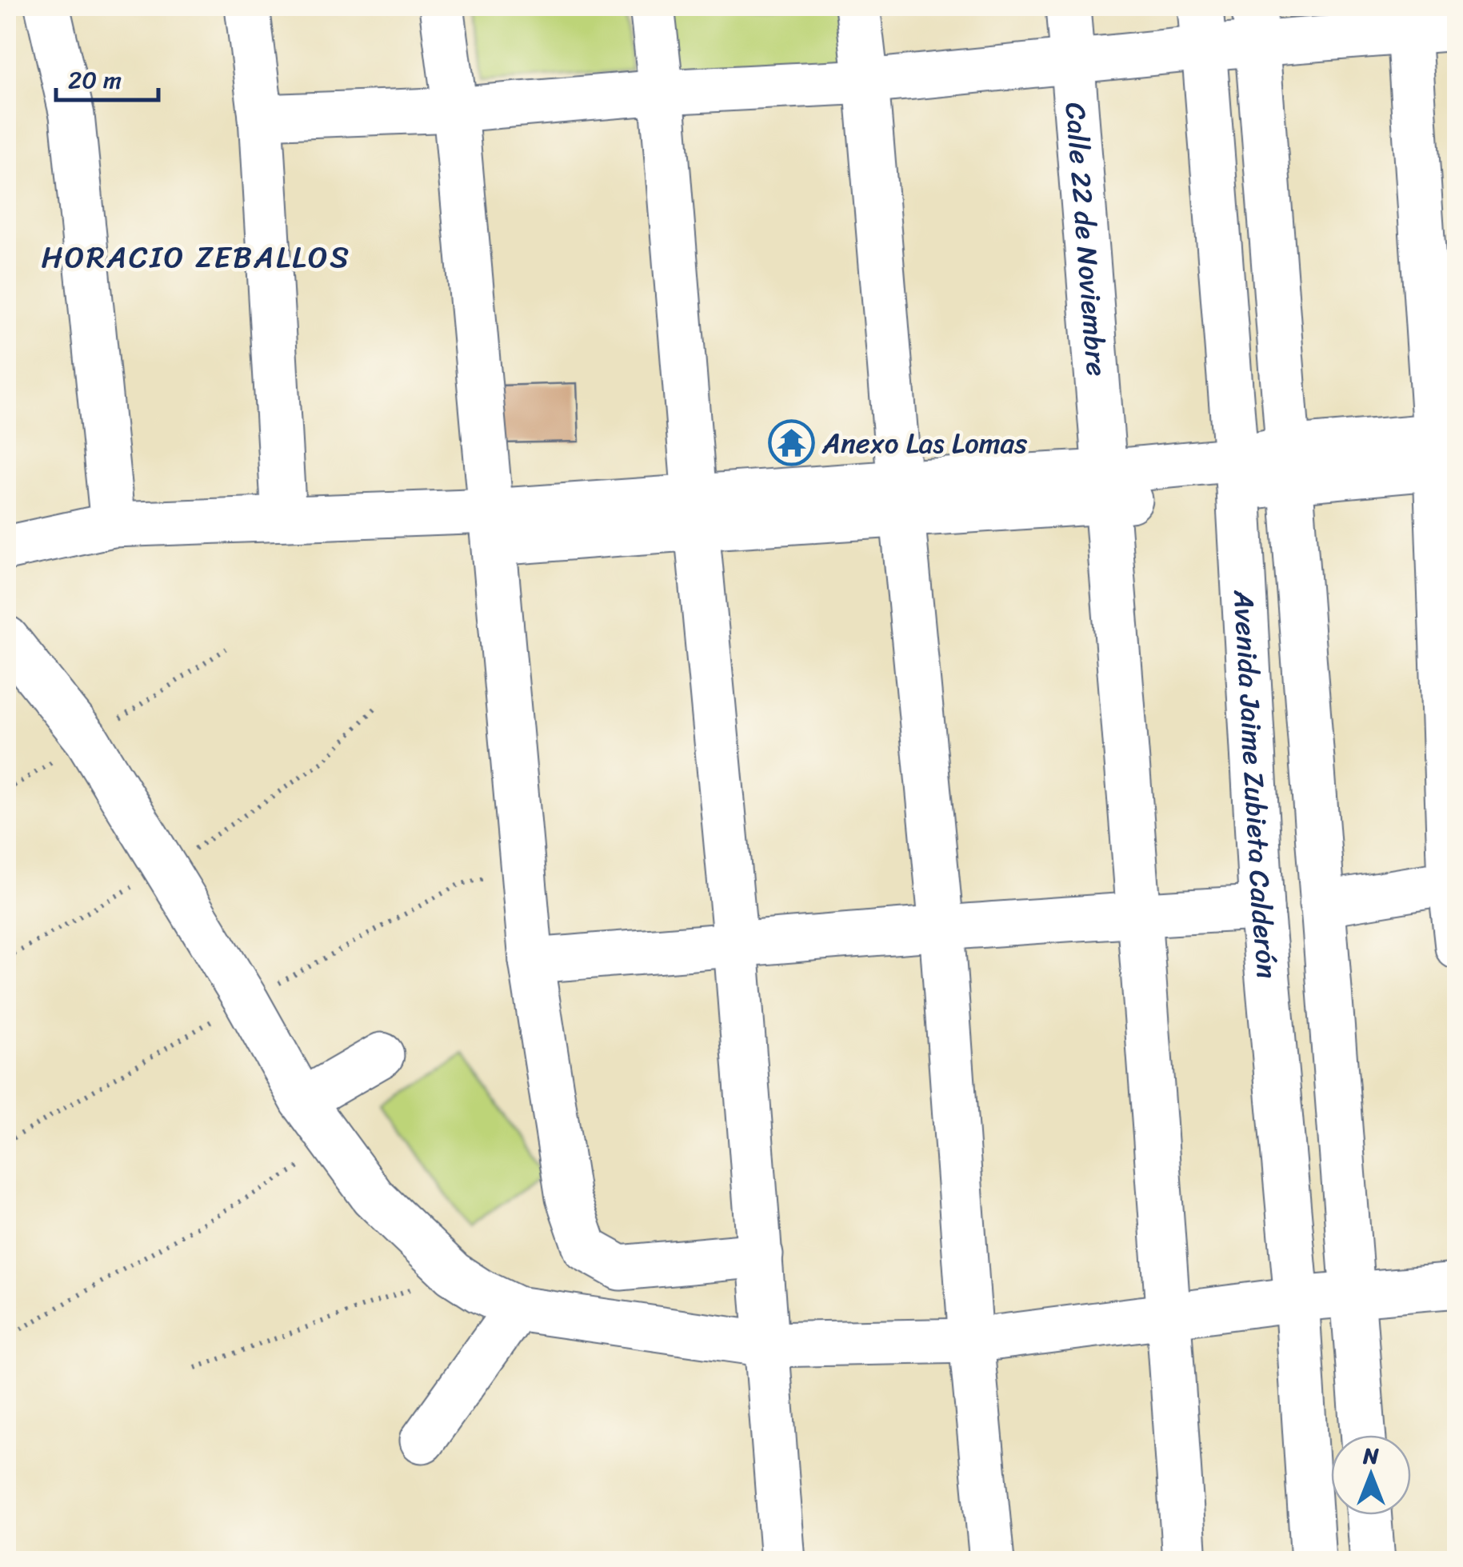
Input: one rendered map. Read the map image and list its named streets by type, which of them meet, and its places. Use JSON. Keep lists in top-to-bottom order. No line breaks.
{"streets":{"street":["Calle 22 de Noviembre","Avenida Jaime Zubieta Calderón"]},"districts":["HORACIO ZEBALLOS"],"places":{"temple":["Anexo Las Lomas"]},"scale_bar":"20 m","north":"top"}
